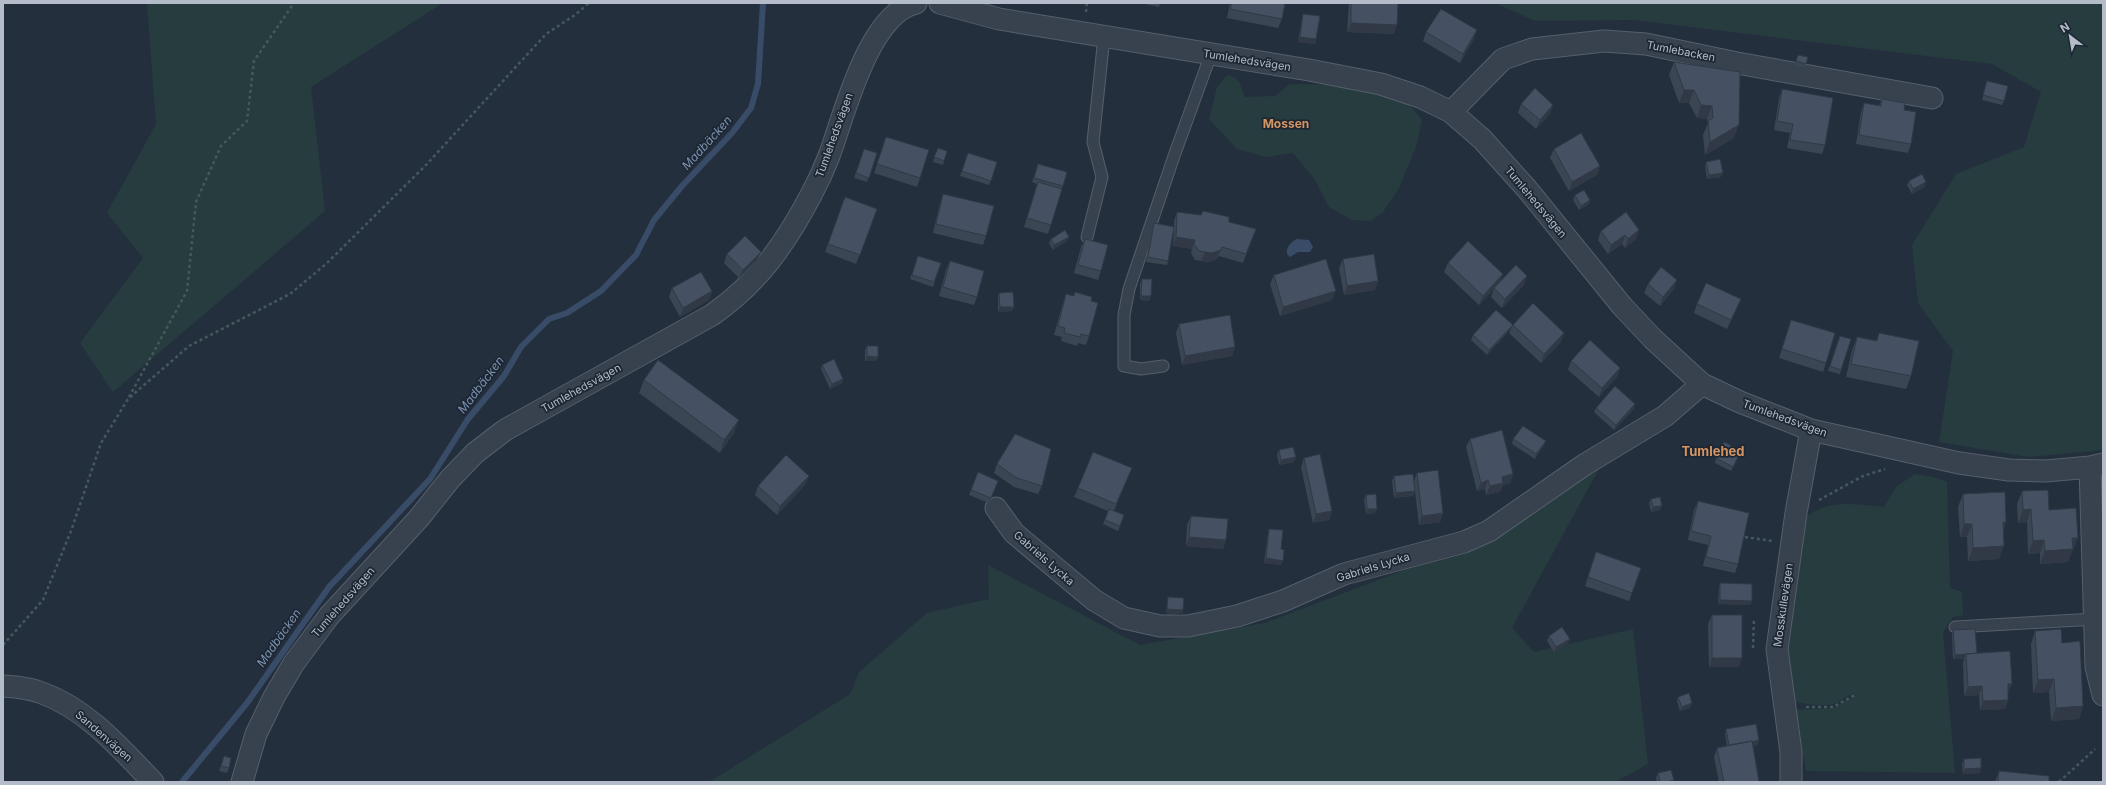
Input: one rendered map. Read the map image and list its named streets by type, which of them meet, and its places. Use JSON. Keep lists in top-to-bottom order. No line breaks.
{"streets":{"street":["Tumlebacken","Tumlehedsvägen","Gabriels Lycka","Mosskullevägen","Sandenvägen"]},"crossings":[["Tumlebacken","Tumlehedsvägen"],["Tumlehedsvägen","Gabriels Lycka"],["Tumlehedsvägen","Mosskullevägen"]],"districts":["Mossen","Tumlehed"],"water":["Madbäcken"],"north":"top left"}
